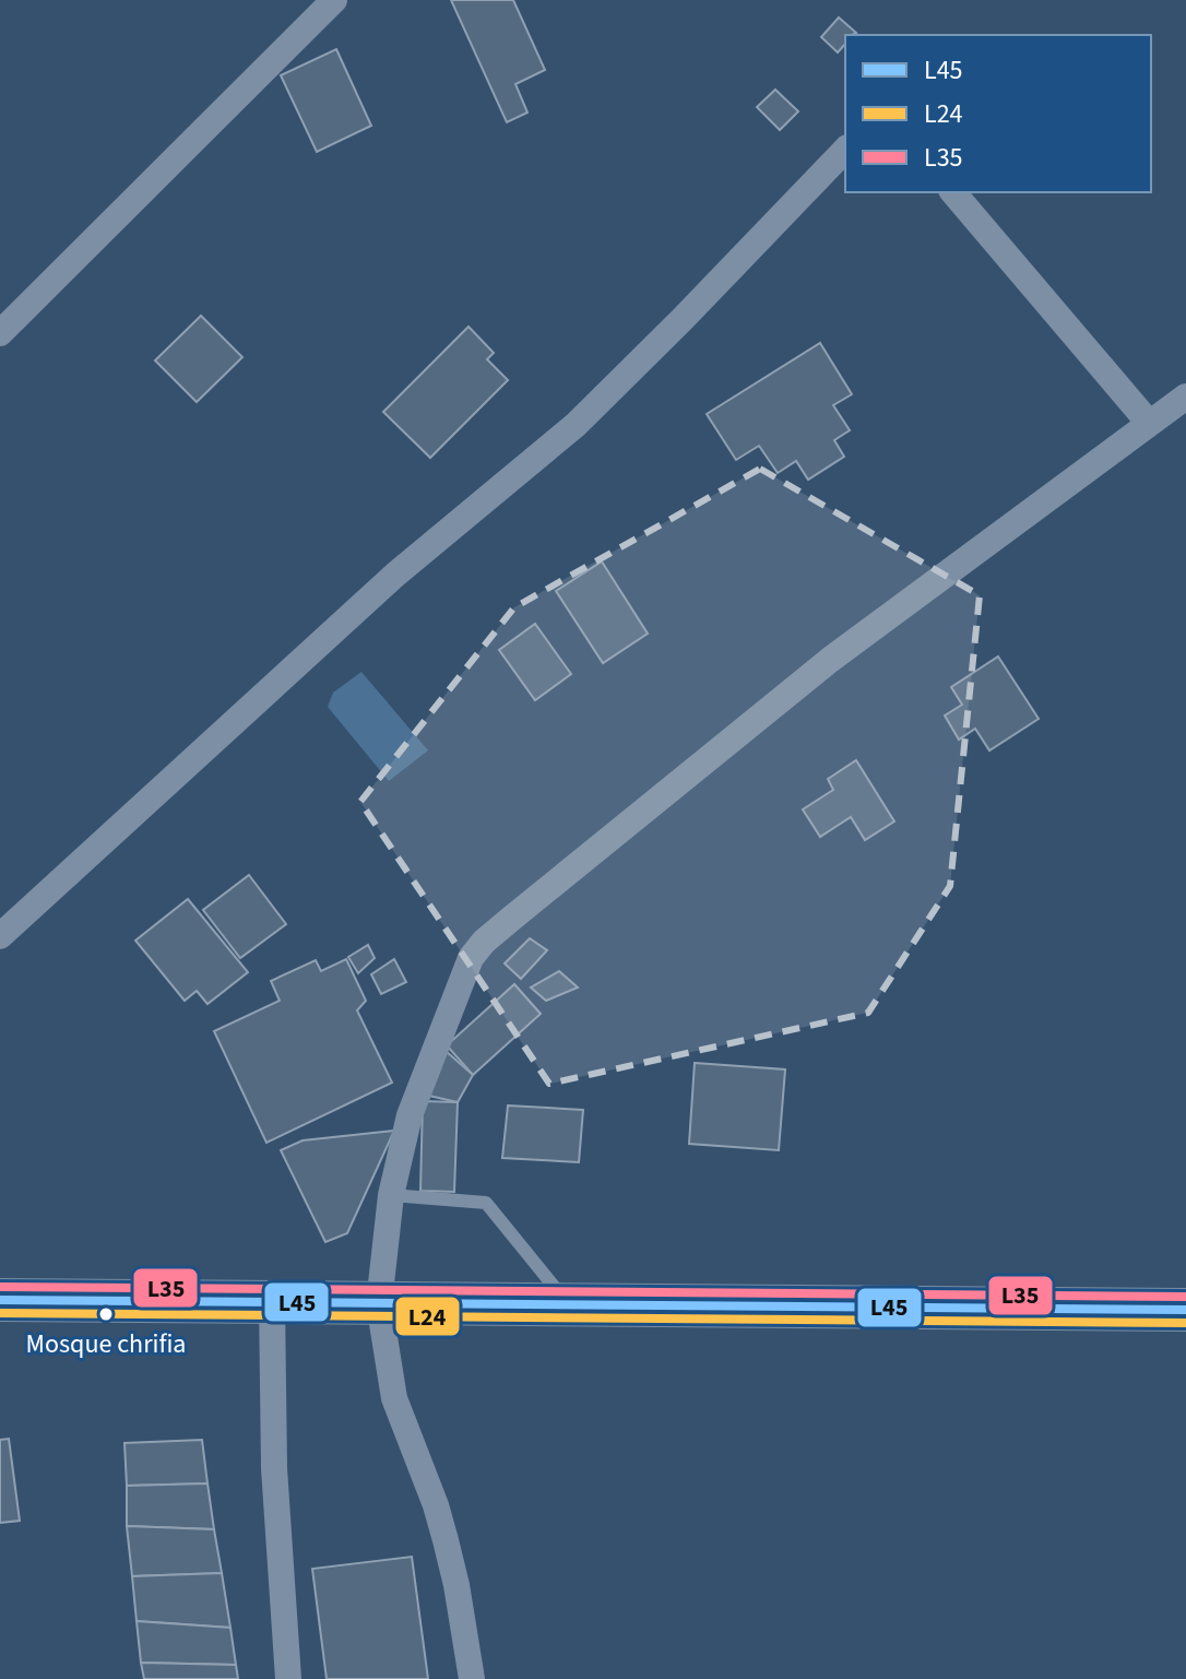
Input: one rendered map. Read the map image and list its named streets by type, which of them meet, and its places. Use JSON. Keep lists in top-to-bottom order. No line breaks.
{"places":["Mosque chrifia"],"lines":["transit line L35","transit line L45","transit line L24"],"legend":["L45","L24","L35"]}
